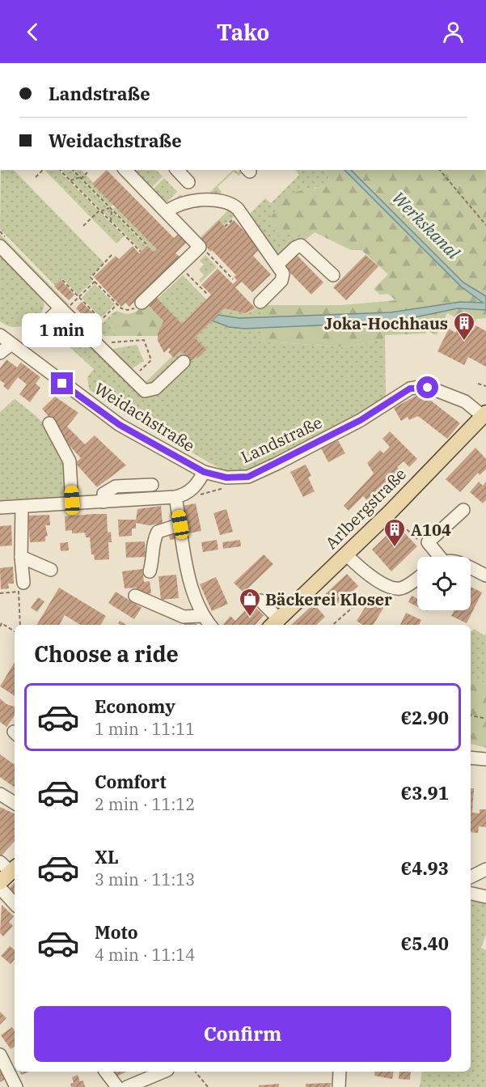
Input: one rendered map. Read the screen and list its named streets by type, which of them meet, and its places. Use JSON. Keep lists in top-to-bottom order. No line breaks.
{"streets":{"main road":["Arlbergstraße"],"street":["Weidachstraße","Landstraße"]},"crossings":[["Weidachstraße","Landstraße"],["Landstraße","Arlbergstraße"]],"water":["Werkskanal"],"places":{"building":["Joka-Hochhaus","A104"],"shop":["Bäckerei Kloser"]},"page":{"header":"Tako","banner":["Landstraße","Weidachstraße"],"bubble":"1 min","heading":"Choose a ride","list":[{"name":"Economy","note":"1 min · 11:11","value":"€2.90"},{"name":"Comfort","note":"2 min · 11:12","value":"€3.91"},{"name":"XL","note":"3 min · 11:13","value":"€4.93"},{"name":"Moto","note":"4 min · 11:14","value":"€5.40"}],"buttons":"Confirm"}}
